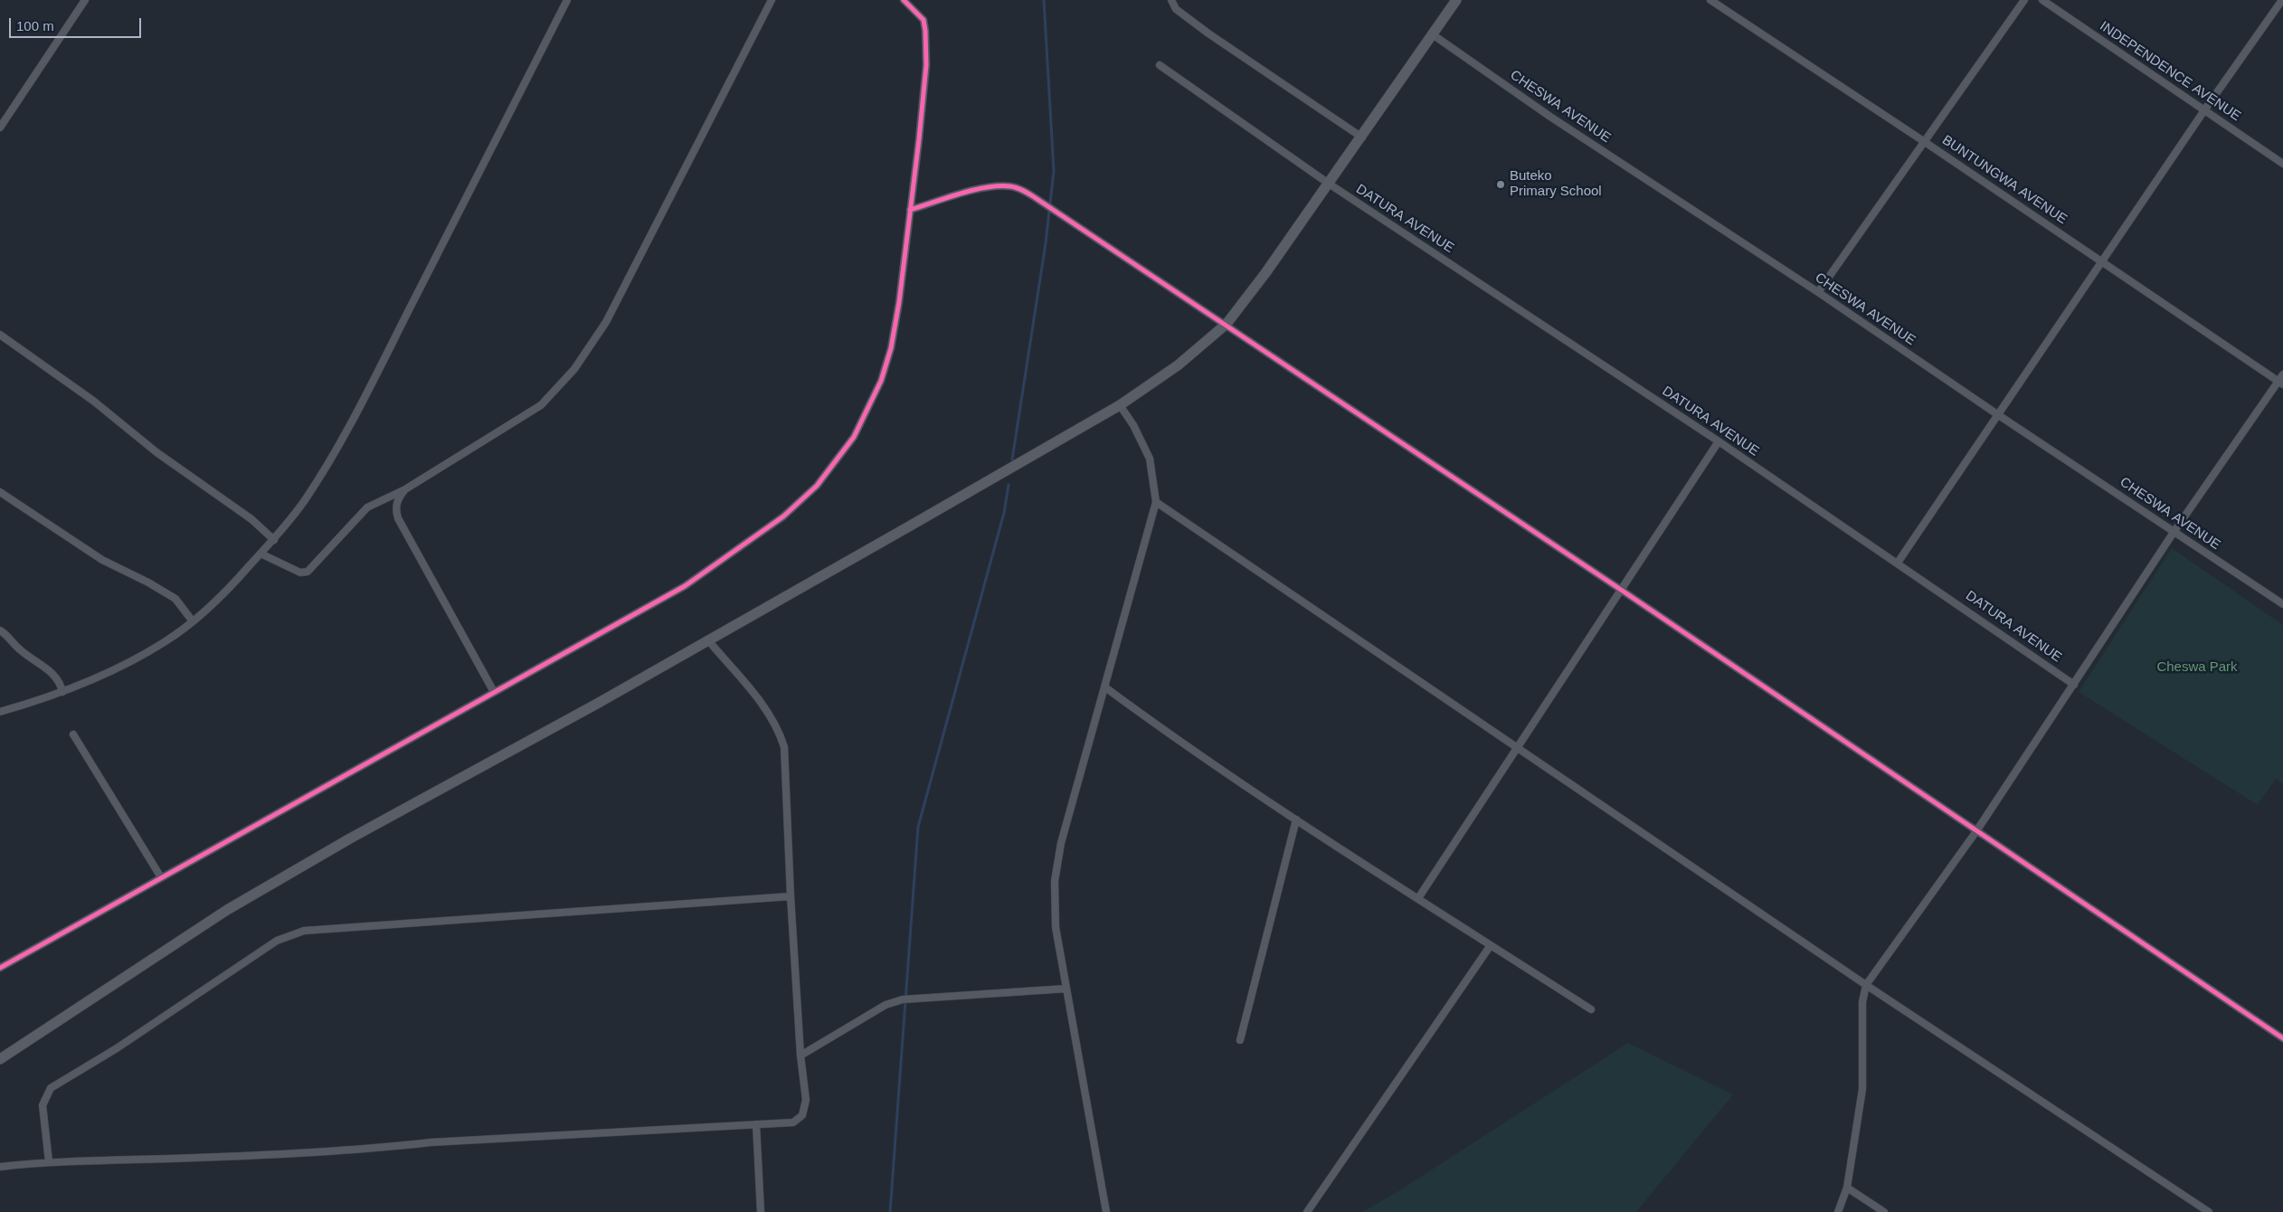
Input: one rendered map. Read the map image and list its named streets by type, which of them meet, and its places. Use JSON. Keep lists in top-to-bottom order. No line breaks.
{"streets":{"street":["INDEPENDENCE AVENUE","CHESWA AVENUE","BUNTUNGWA AVENUE","DATURA AVENUE"]},"parks":["Cheswa Park"],"places":["Buteko Primary School"],"scale_bar":"100 m"}
